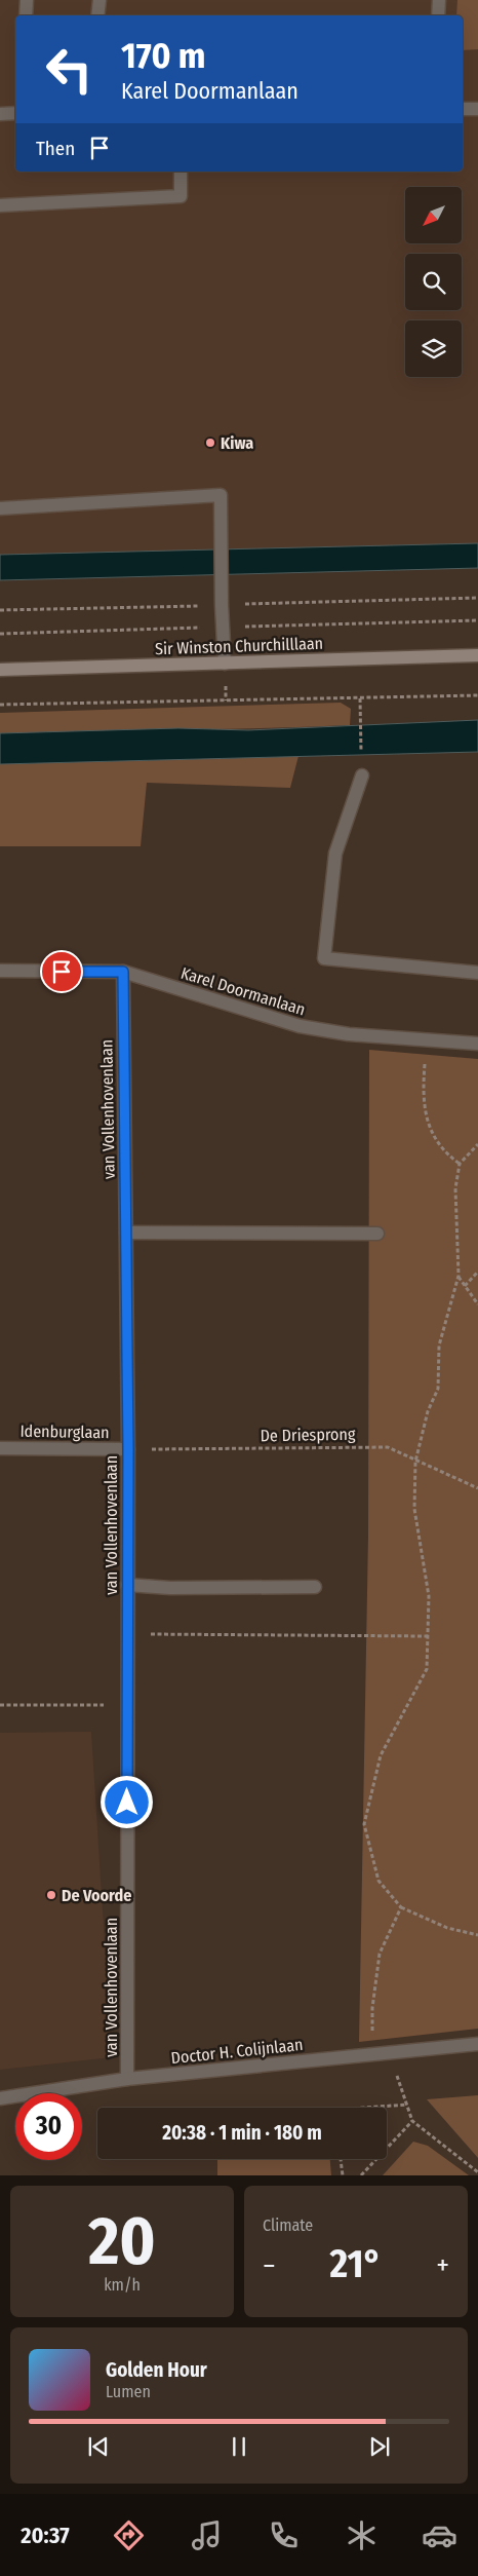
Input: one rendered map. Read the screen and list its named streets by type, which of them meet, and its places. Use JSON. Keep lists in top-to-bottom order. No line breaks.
{"streets":{"street":["Sir Winston Churchilllaan","Karel Doormanlaan","van Vollenhovenlaan","Idenburglaan","Doctor H. Colijnlaan"],"path":["De Driesprong"]},"crossings":[["Karel Doormanlaan","van Vollenhovenlaan"],["van Vollenhovenlaan","Idenburglaan"],["van Vollenhovenlaan","De Driesprong"],["van Vollenhovenlaan","Doctor H. Colijnlaan"],["Idenburglaan","De Driesprong"]],"places":["Kiwa","De Voorde"],"north":"bottom left","page":{"turn":["170 m","Karel Doormanlaan"],"then":"Then","limit":"30","trip":"20:38 · 1 min · 180 m","tile":[["20","km/h"],"Climate"],"heat":["−","21°","+"],"song":["Golden Hour","Lumen"],"tabs":"20:37"}}
